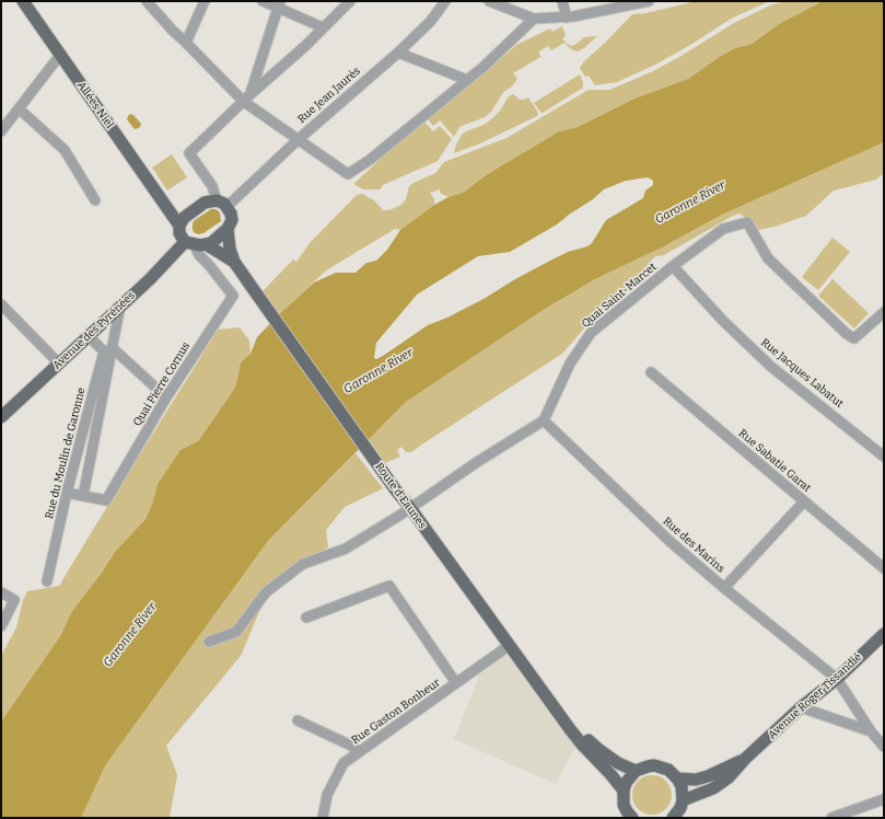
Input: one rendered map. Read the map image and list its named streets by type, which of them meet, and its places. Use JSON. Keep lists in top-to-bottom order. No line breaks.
{"streets":{"main road":["Allées Niel","Avenue des Pyrénées","Route d'Eaunes","Avenue Roger Tissandié"],"street":["Rue Jean Jaurès","Quai Saint-Marcet","Rue Jacques Labatut","Quai Pierre Cornus","Rue du Moulin de Garonne","Rue Sabatie Garat","Rue des Marins","Rue Gaston Bonheur"]},"crossings":[["Rue Jean Jaurès","Allées Niel"],["Rue Jean Jaurès","Avenue des Pyrénées"],["Rue Jean Jaurès","Quai Pierre Cornus"],["Rue Jean Jaurès","Route d'Eaunes"],["Allées Niel","Avenue des Pyrénées"],["Allées Niel","Quai Pierre Cornus"],["Allées Niel","Route d'Eaunes"],["Quai Saint-Marcet","Rue Jacques Labatut"],["Quai Saint-Marcet","Rue des Marins"],["Avenue des Pyrénées","Quai Pierre Cornus"],["Avenue des Pyrénées","Rue du Moulin de Garonne"],["Avenue des Pyrénées","Route d'Eaunes"],["Quai Pierre Cornus","Route d'Eaunes"],["Route d'Eaunes","Rue Gaston Bonheur"],["Rue des Marins","Avenue Roger Tissandié"]],"water":["Garonne River"]}
